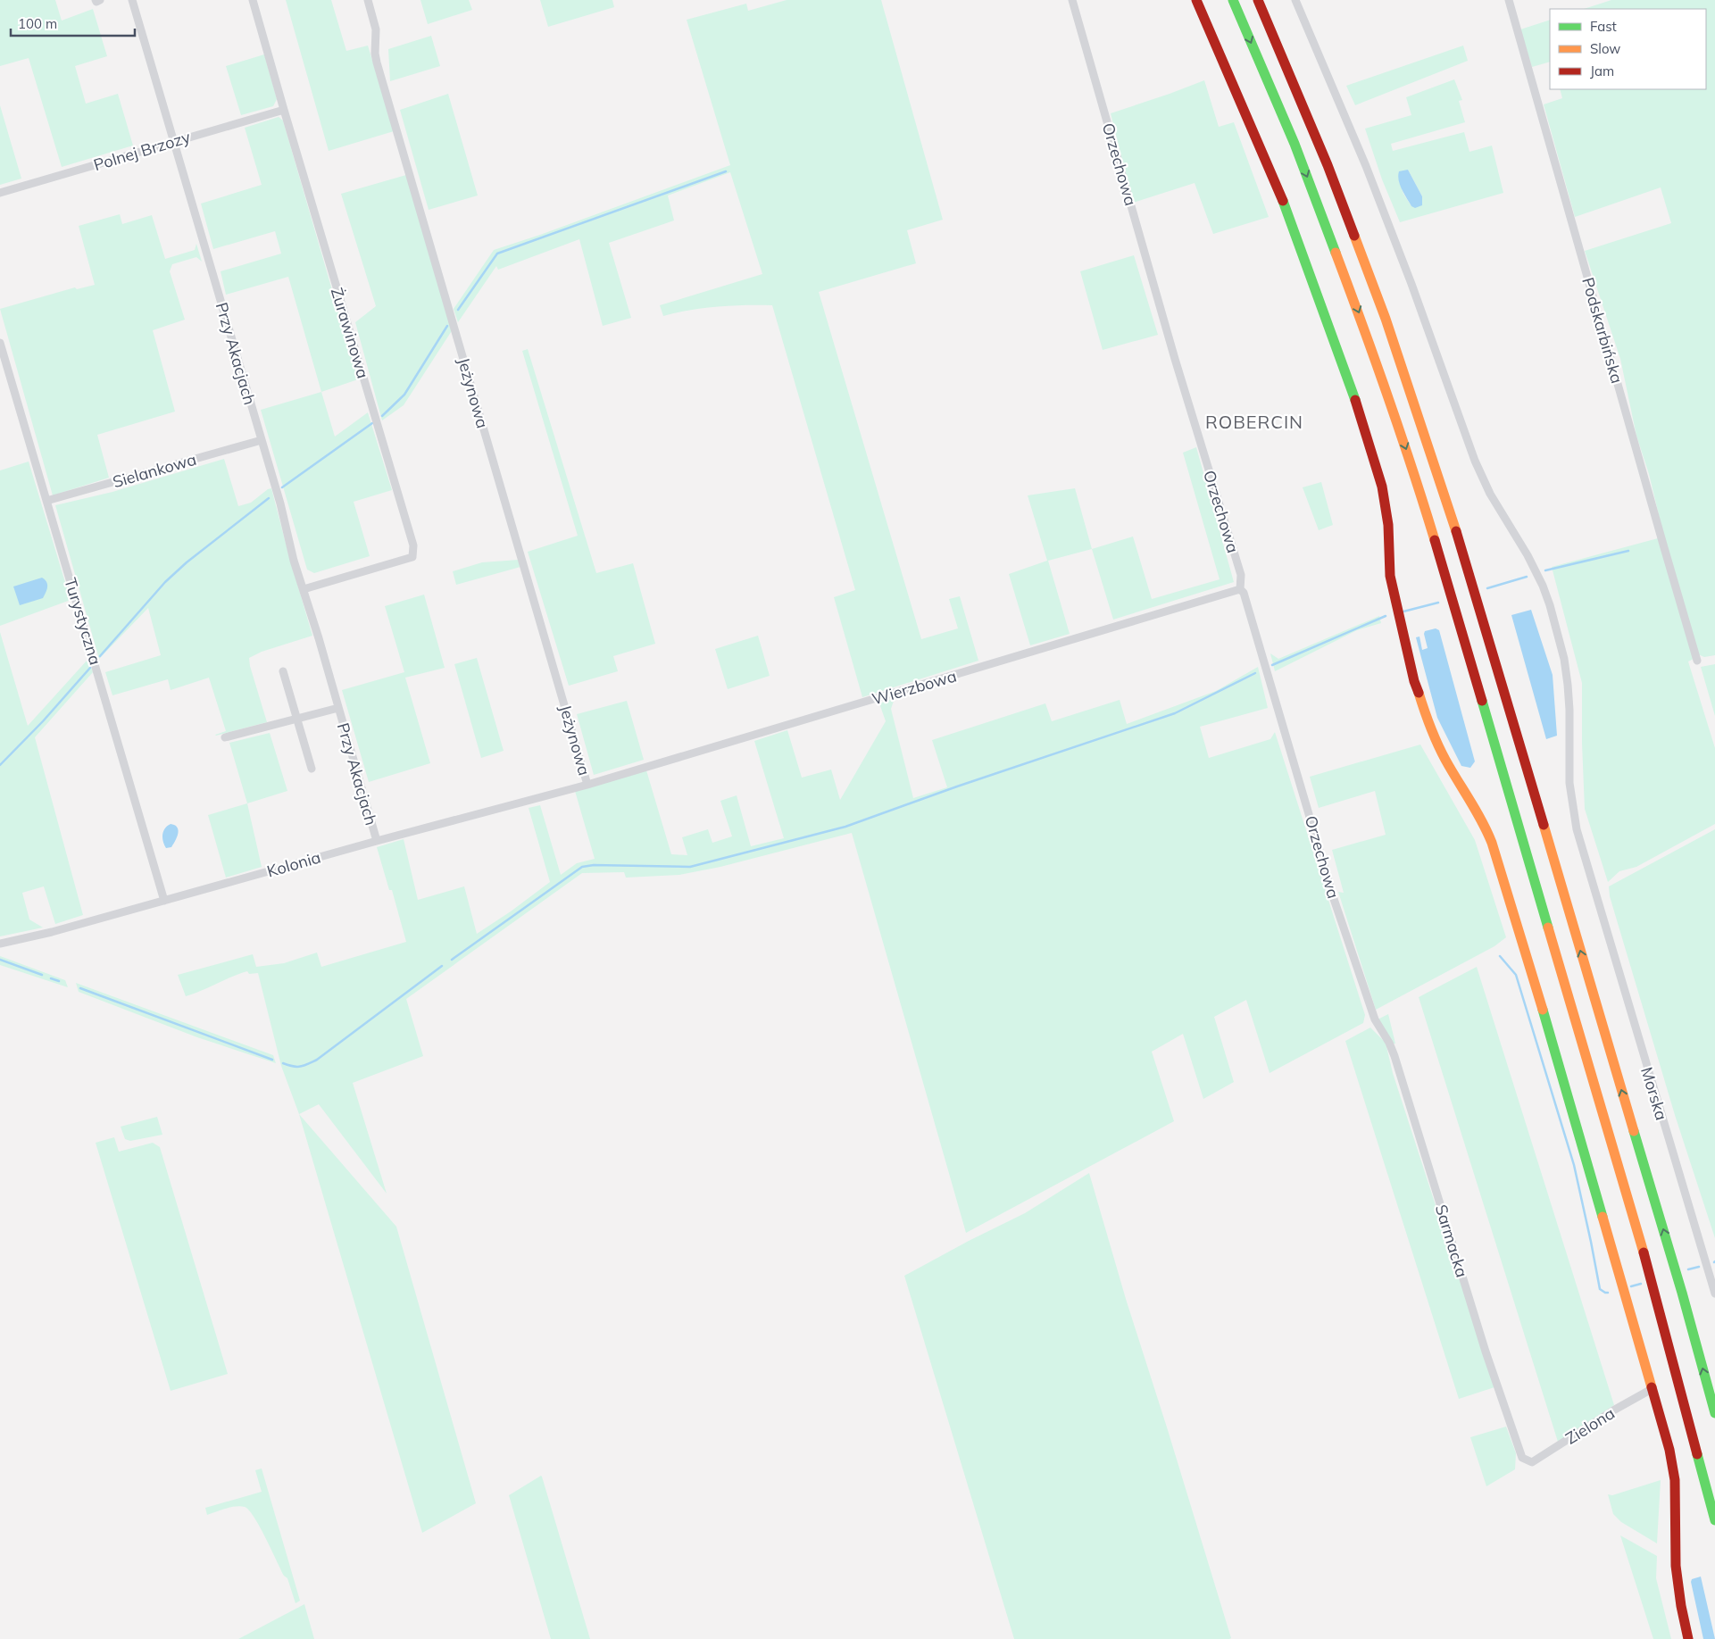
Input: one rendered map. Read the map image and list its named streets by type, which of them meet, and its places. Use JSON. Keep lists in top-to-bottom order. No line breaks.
{"streets":{"street":["Polnej Brzozy","Orzechowa","Podskarbińska","Żurawinowa","Przy Akacjach","Jeżynowa","Sielankowa","Turystyczna","Wierzbowa","Kolonia","Morska","Sarmacka","Zielona"]},"crossings":[["Polnej Brzozy","Żurawinowa"],["Polnej Brzozy","Przy Akacjach"],["Orzechowa","Wierzbowa"],["Orzechowa","Sarmacka"],["Żurawinowa","Przy Akacjach"],["Przy Akacjach","Sielankowa"],["Przy Akacjach","Kolonia"],["Jeżynowa","Wierzbowa"],["Jeżynowa","Kolonia"],["Sielankowa","Turystyczna"],["Turystyczna","Kolonia"],["Wierzbowa","Kolonia"],["Sarmacka","Zielona"]],"districts":["ROBERCIN"],"legend":["Fast","Slow","Jam"],"scale_bar":"100 m"}
